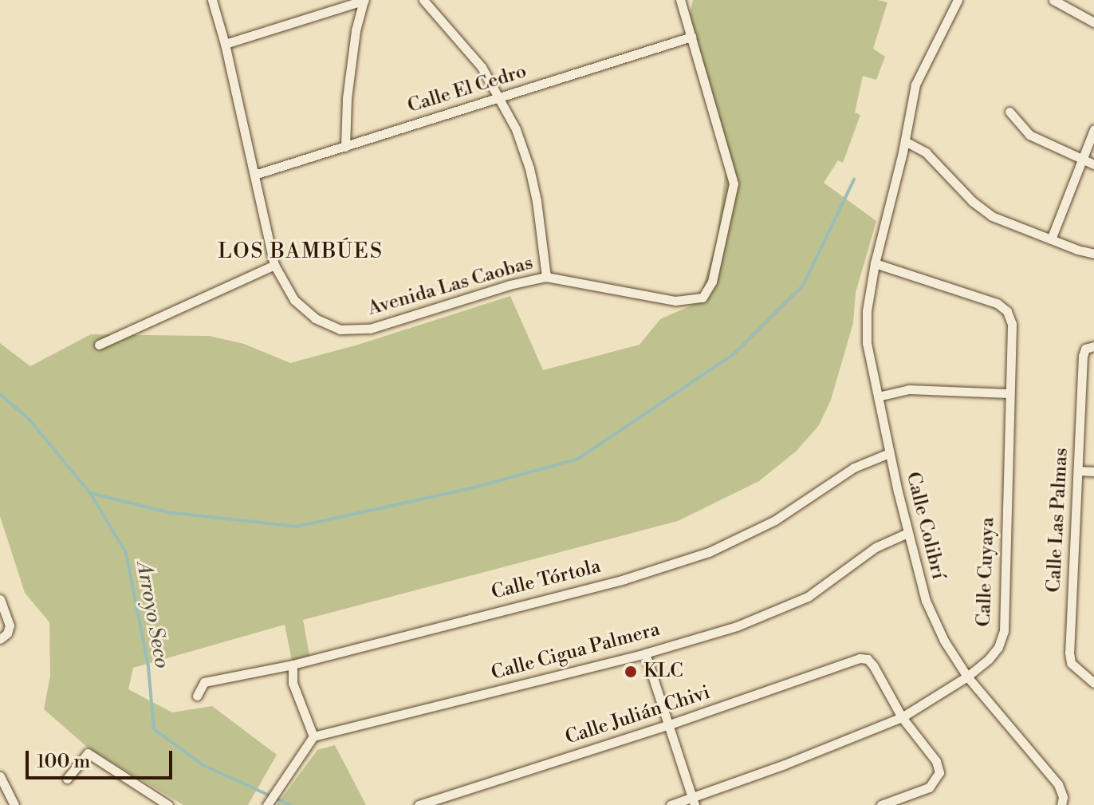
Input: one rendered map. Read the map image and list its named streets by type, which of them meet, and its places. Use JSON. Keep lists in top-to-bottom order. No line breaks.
{"streets":{"street":["Calle El Cedro","Avenida Las Caobas","Calle Las Palmas","Calle Colibrí","Calle Cuyaya","Calle Tórtola","Calle Cigua Palmera","Calle Julián Chivi"]},"crossings":[["Calle El Cedro","Avenida Las Caobas"],["Calle Colibrí","Calle Cuyaya"],["Calle Colibrí","Calle Tórtola"],["Calle Colibrí","Calle Cigua Palmera"],["Calle Cuyaya","Calle Julián Chivi"]],"districts":["LOS BAMBÚES"],"water":["Arroyo Seco"],"places":["KLC"],"scale_bar":"100 m"}
